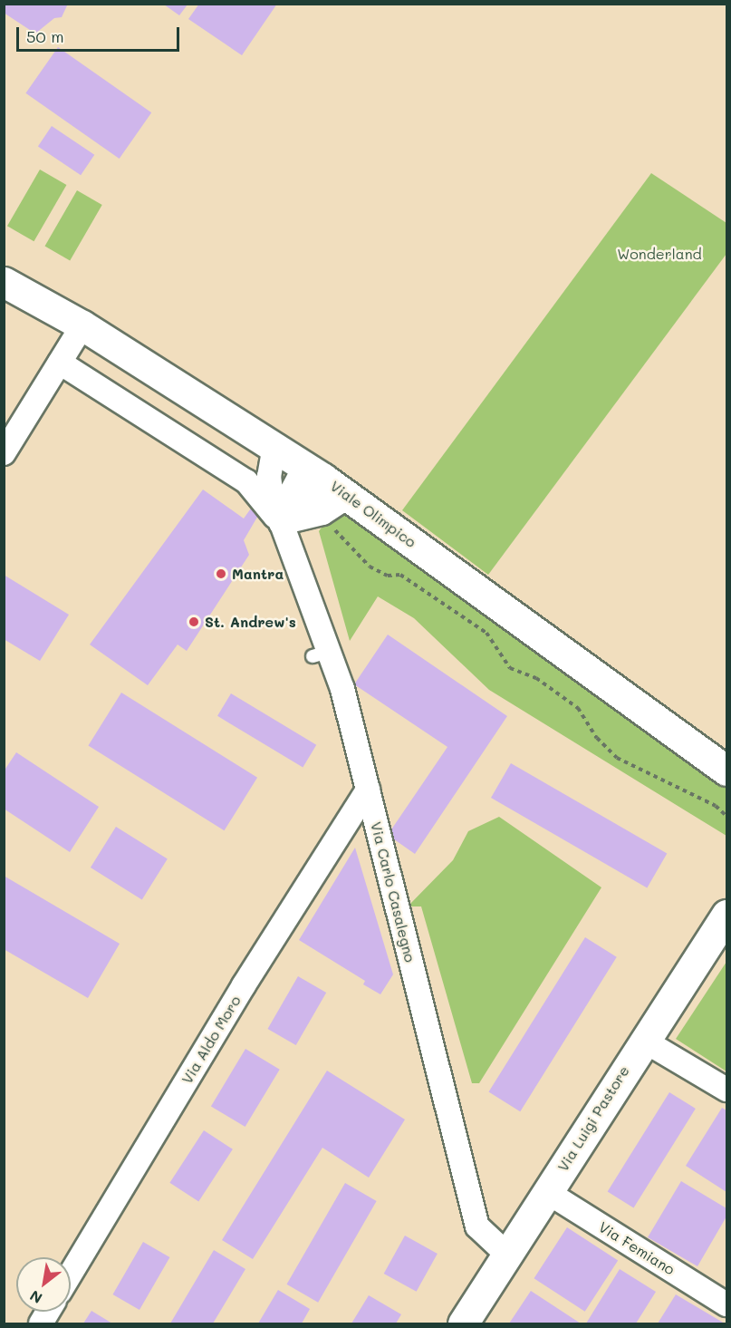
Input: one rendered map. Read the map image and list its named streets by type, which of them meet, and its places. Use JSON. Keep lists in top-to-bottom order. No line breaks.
{"streets":{"main road":["Viale Olimpico","Via Luigi Pastore"],"street":["Via Carlo Casalegno","Via Aldo Moro","Via Femiano"]},"crossings":[["Via Carlo Casalegno","Via Aldo Moro"],["Via Carlo Casalegno","Via Luigi Pastore"],["Via Luigi Pastore","Via Femiano"]],"parks":["Wonderland"],"places":["Mantra","St. Andrew's"],"scale_bar":"50 m","north":"bottom left"}
